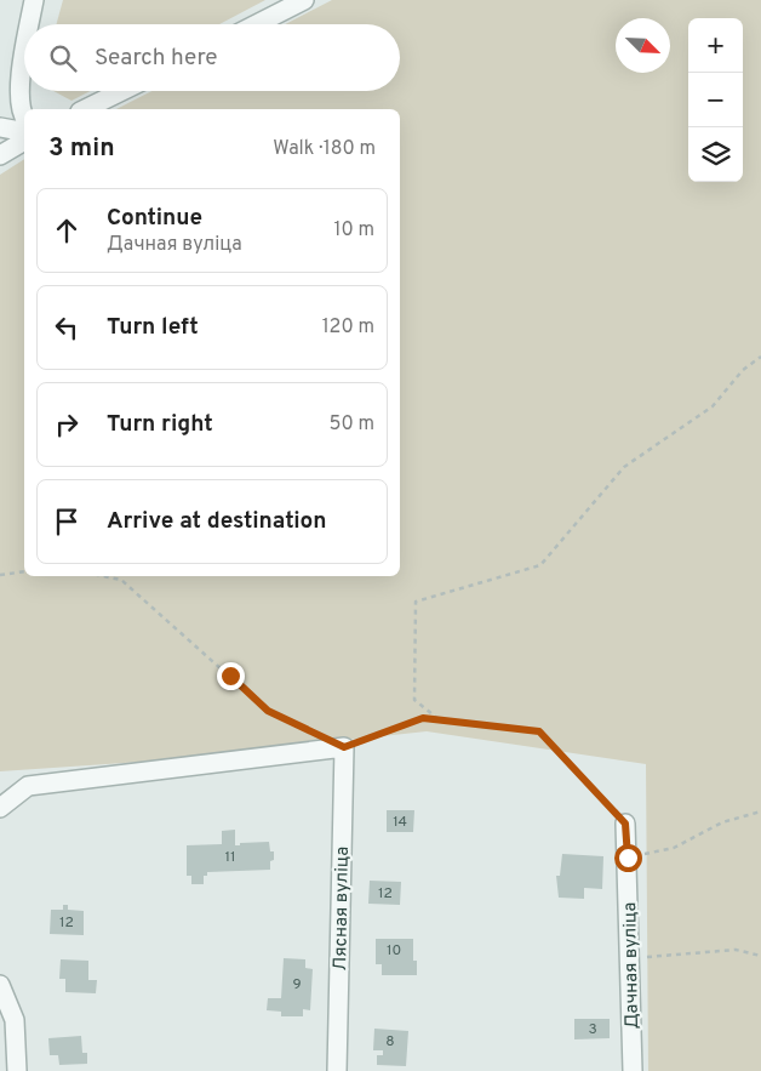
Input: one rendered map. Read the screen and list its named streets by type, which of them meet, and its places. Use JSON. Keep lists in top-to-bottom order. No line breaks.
{"streets":{"street":["Лясная вуліца","Дачная вуліца"]},"house_numbers":["14","11","12","12","10","9","3","8"],"north":"bottom right","page":{"map_buttons":["+","−"],"search":"Search here","heading":["3 min","Walk · 180 m"],"list":[["Continue","Дачная вуліца","10 m"],["Turn left","120 m"],["Turn right","50 m"],"Arrive at destination"]}}
